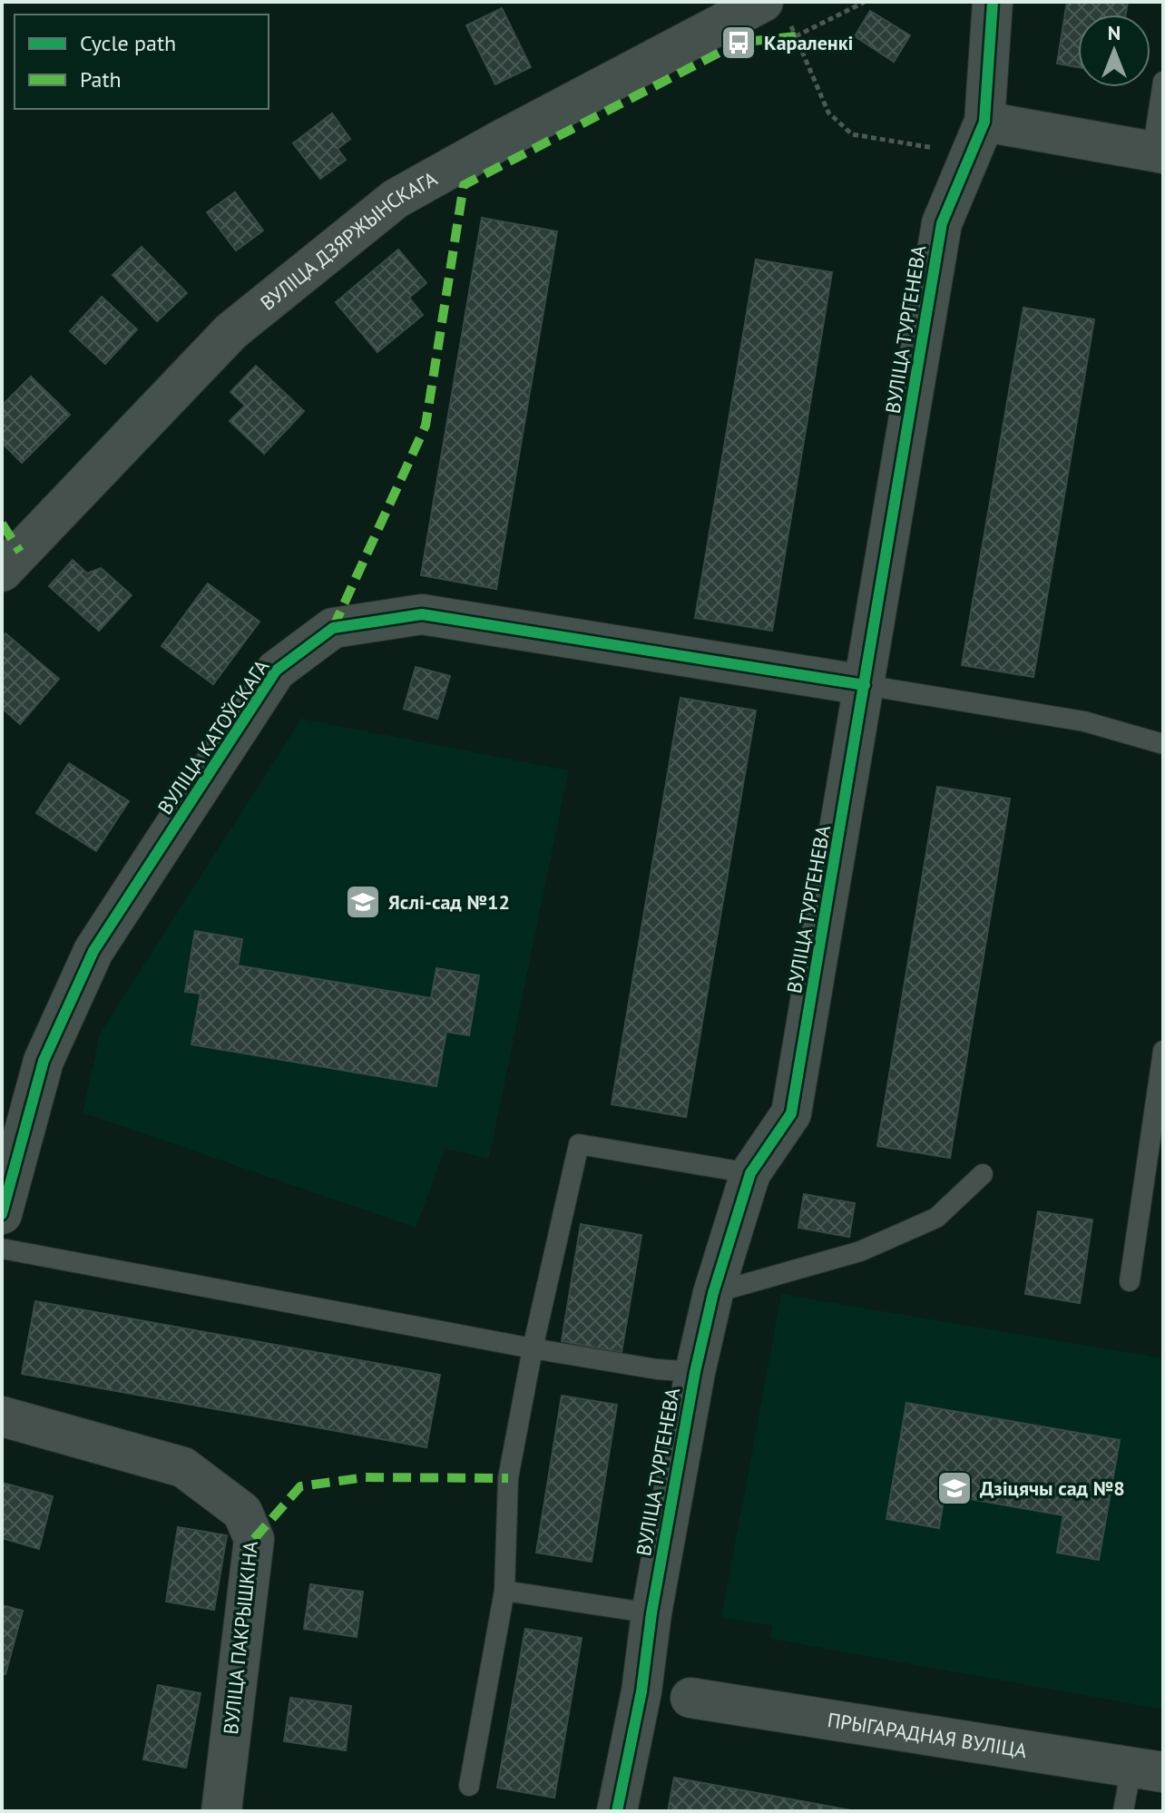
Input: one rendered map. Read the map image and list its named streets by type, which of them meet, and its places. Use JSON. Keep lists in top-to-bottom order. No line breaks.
{"streets":{"street":["ВУЛІЦА ДЗЯРЖЫНСКАГА","ВУЛІЦА ТУРГЕНЕВА","ВУЛІЦА КАТОЎСКАГА","ВУЛІЦА ПАКРЫШКІНА","ПРЫГАРАДНАЯ ВУЛІЦА"]},"crossings":[["ВУЛІЦА ТУРГЕНЕВА","ВУЛІЦА КАТОЎСКАГА"]],"places":{"bus stop":["Караленкі"],"school or university":["Яслі-сад №12","Дзіцячы сад №8"]},"legend":["Cycle path","Path"],"north":"top"}
